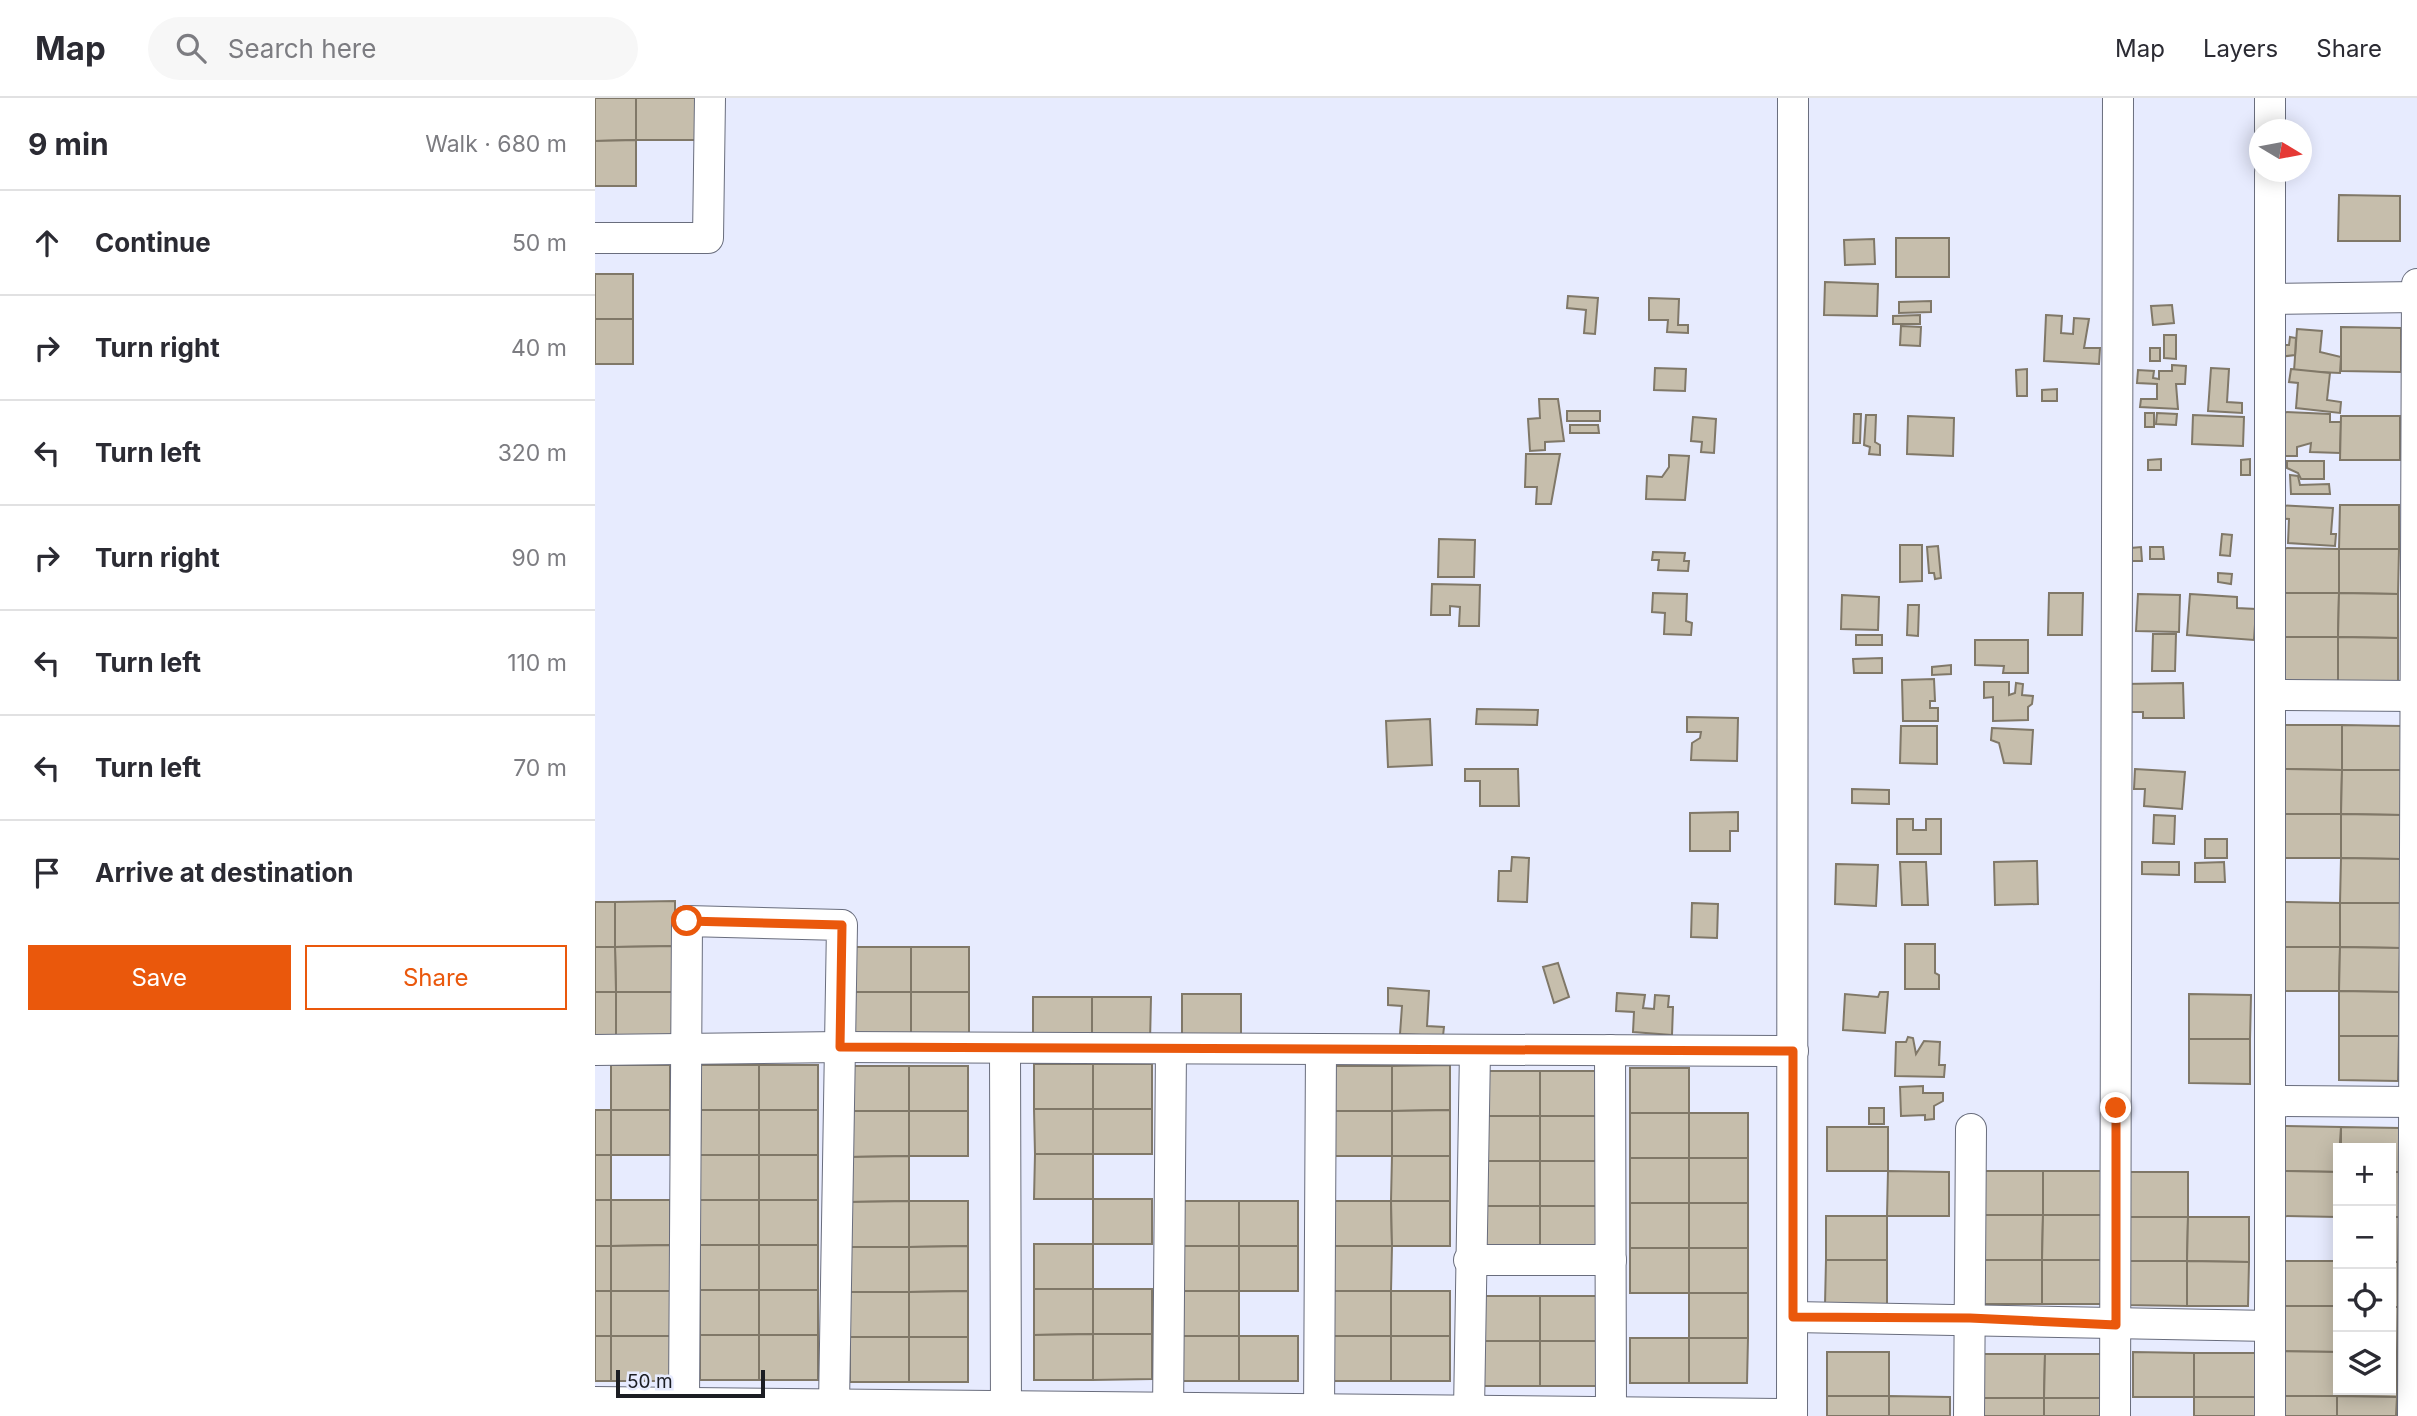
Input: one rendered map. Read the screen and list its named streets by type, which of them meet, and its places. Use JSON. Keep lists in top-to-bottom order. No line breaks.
{"scale_bar":"50 m","north":"right","page":{"header":"Map","search":"Search here","nav":["Map","Layers","Share"],"heading":["9 min","Walk · 680 m"],"list":[["Continue","50 m"],["Turn right","40 m"],["Turn left","320 m"],["Turn right","90 m"],["Turn left","110 m"],["Turn left","70 m"],"Arrive at destination"],"buttons":["Save","Share"],"map_buttons":["+","−"],"scale":"50 m"}}
